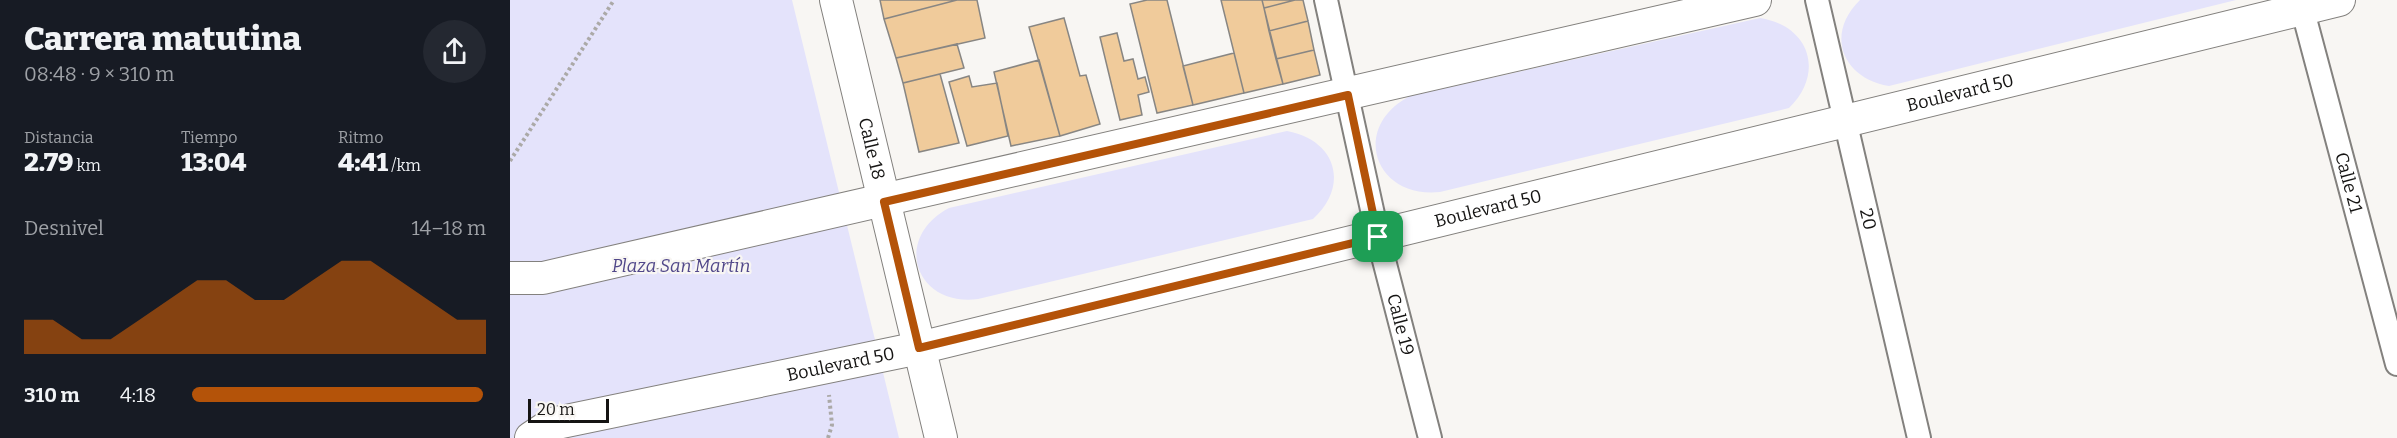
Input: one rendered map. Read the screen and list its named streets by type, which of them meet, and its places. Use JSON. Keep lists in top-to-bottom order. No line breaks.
{"streets":{"main road":["Boulevard 50","Calle 18"],"street":["Calle 21","20","Calle 19"]},"crossings":[["Boulevard 50","Calle 18"],["Boulevard 50","Calle 21"],["Boulevard 50","20"],["Boulevard 50","Calle 19"]],"parks":["Plaza San Martín"],"scale_bar":"20 m","page":{"heading":["Carrera matutina","08:48 · 9 × 310 m"],"stats":[["Distancia","2.79 km"],["Tiempo","13:04"],["Ritmo","4:41 /km"]],"chart":["Desnivel","14–18 m"],"list":[{"name":"310 m","note":"4:18"}],"scale":"20 m"}}
